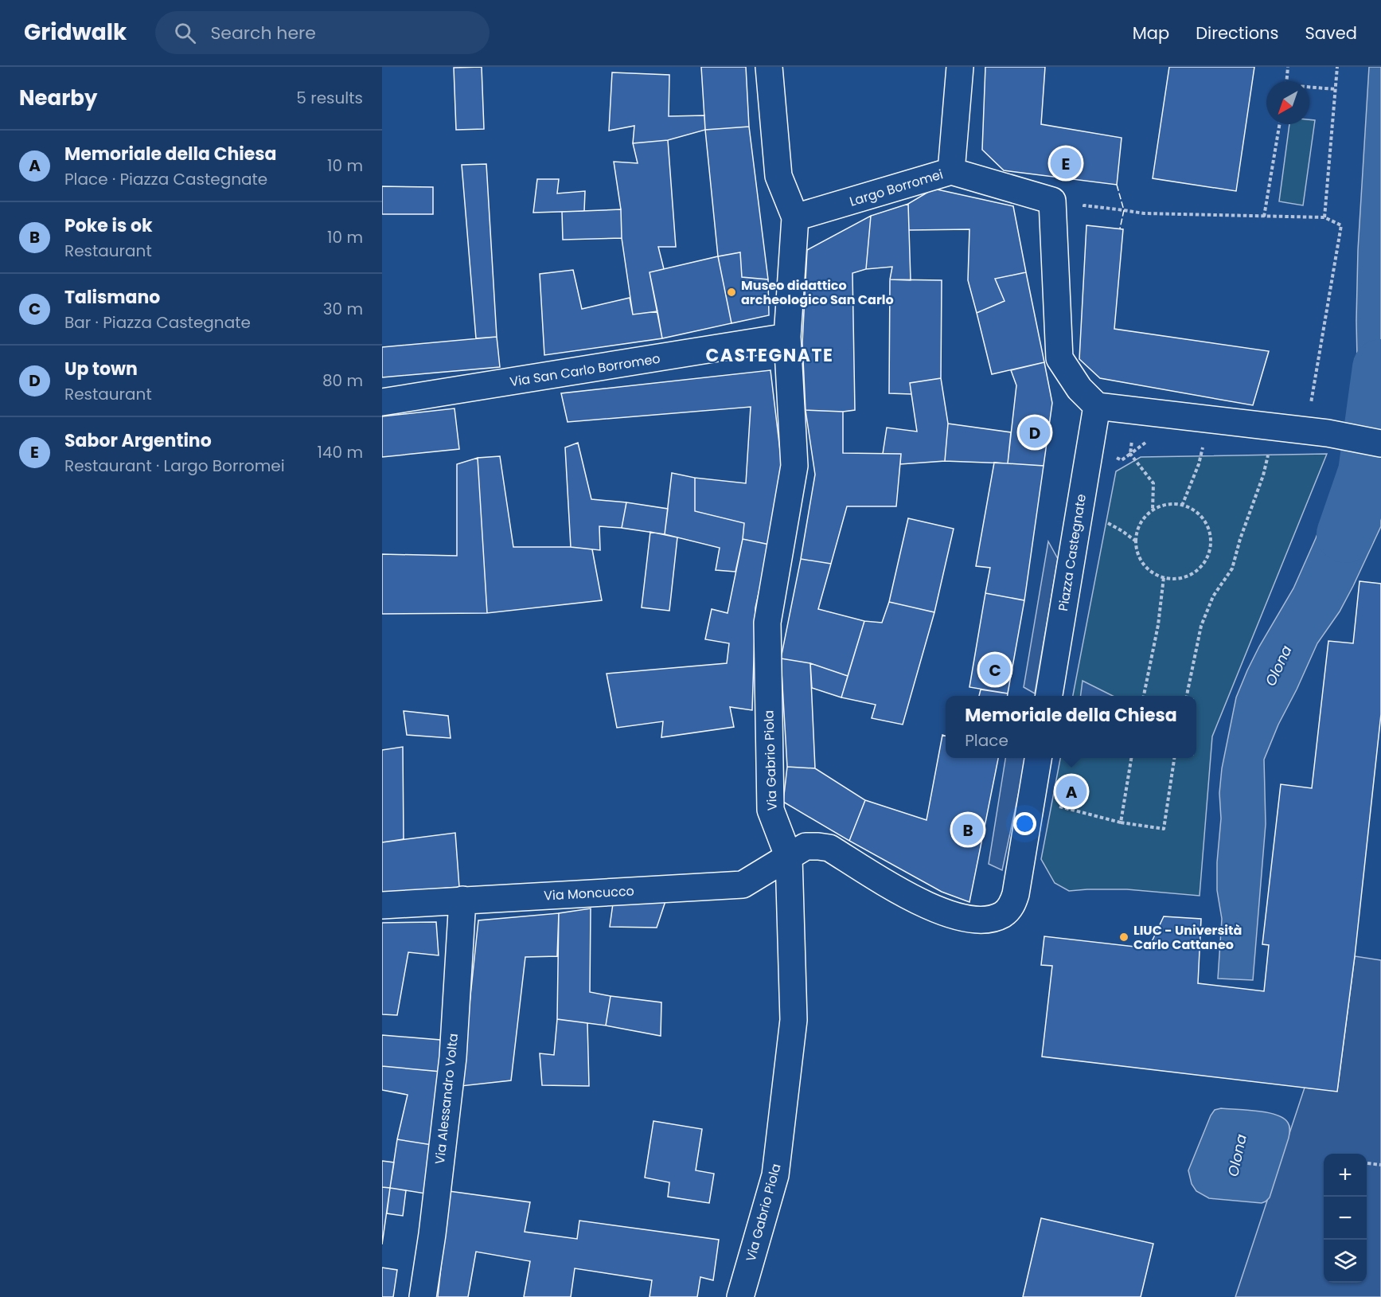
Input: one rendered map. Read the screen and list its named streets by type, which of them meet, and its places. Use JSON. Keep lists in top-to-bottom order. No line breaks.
{"streets":{"street":["Largo Borromei","Via San Carlo Borromeo","Piazza Castegnate","Via Gabrio Piola","Via Moncucco","Via Alessandro Volta"]},"crossings":[["Largo Borromei","Piazza Castegnate"],["Largo Borromei","Via Gabrio Piola"],["Via San Carlo Borromeo","Via Gabrio Piola"],["Via Gabrio Piola","Via Moncucco"],["Via Moncucco","Via Alessandro Volta"]],"districts":["CASTEGNATE"],"water":["Olona"],"places":["Museo didattico archeologico San Carlo","LIUC - Università Carlo Cattaneo"],"north":"bottom left","page":{"header":"Gridwalk","search":"Search here","nav":["Map","Directions","Saved"],"heading":["Nearby","5 results"],"list":[{"mark":"A","name":"Memoriale della Chiesa","note":"Place · Piazza Castegnate","value":"10 m"},{"mark":"B","name":"Poke is ok","note":"Restaurant","value":"10 m"},{"mark":"C","name":"Talismano","note":"Bar · Piazza Castegnate","value":"30 m"},{"mark":"D","name":"Up town","note":"Restaurant","value":"80 m"},{"mark":"E","name":"Sabor Argentino","note":"Restaurant · Largo Borromei","value":"140 m"}],"pins":["E","D","C","A","B"],"popup":["Memoriale della Chiesa","Place"],"map_buttons":["+","−"]}}
